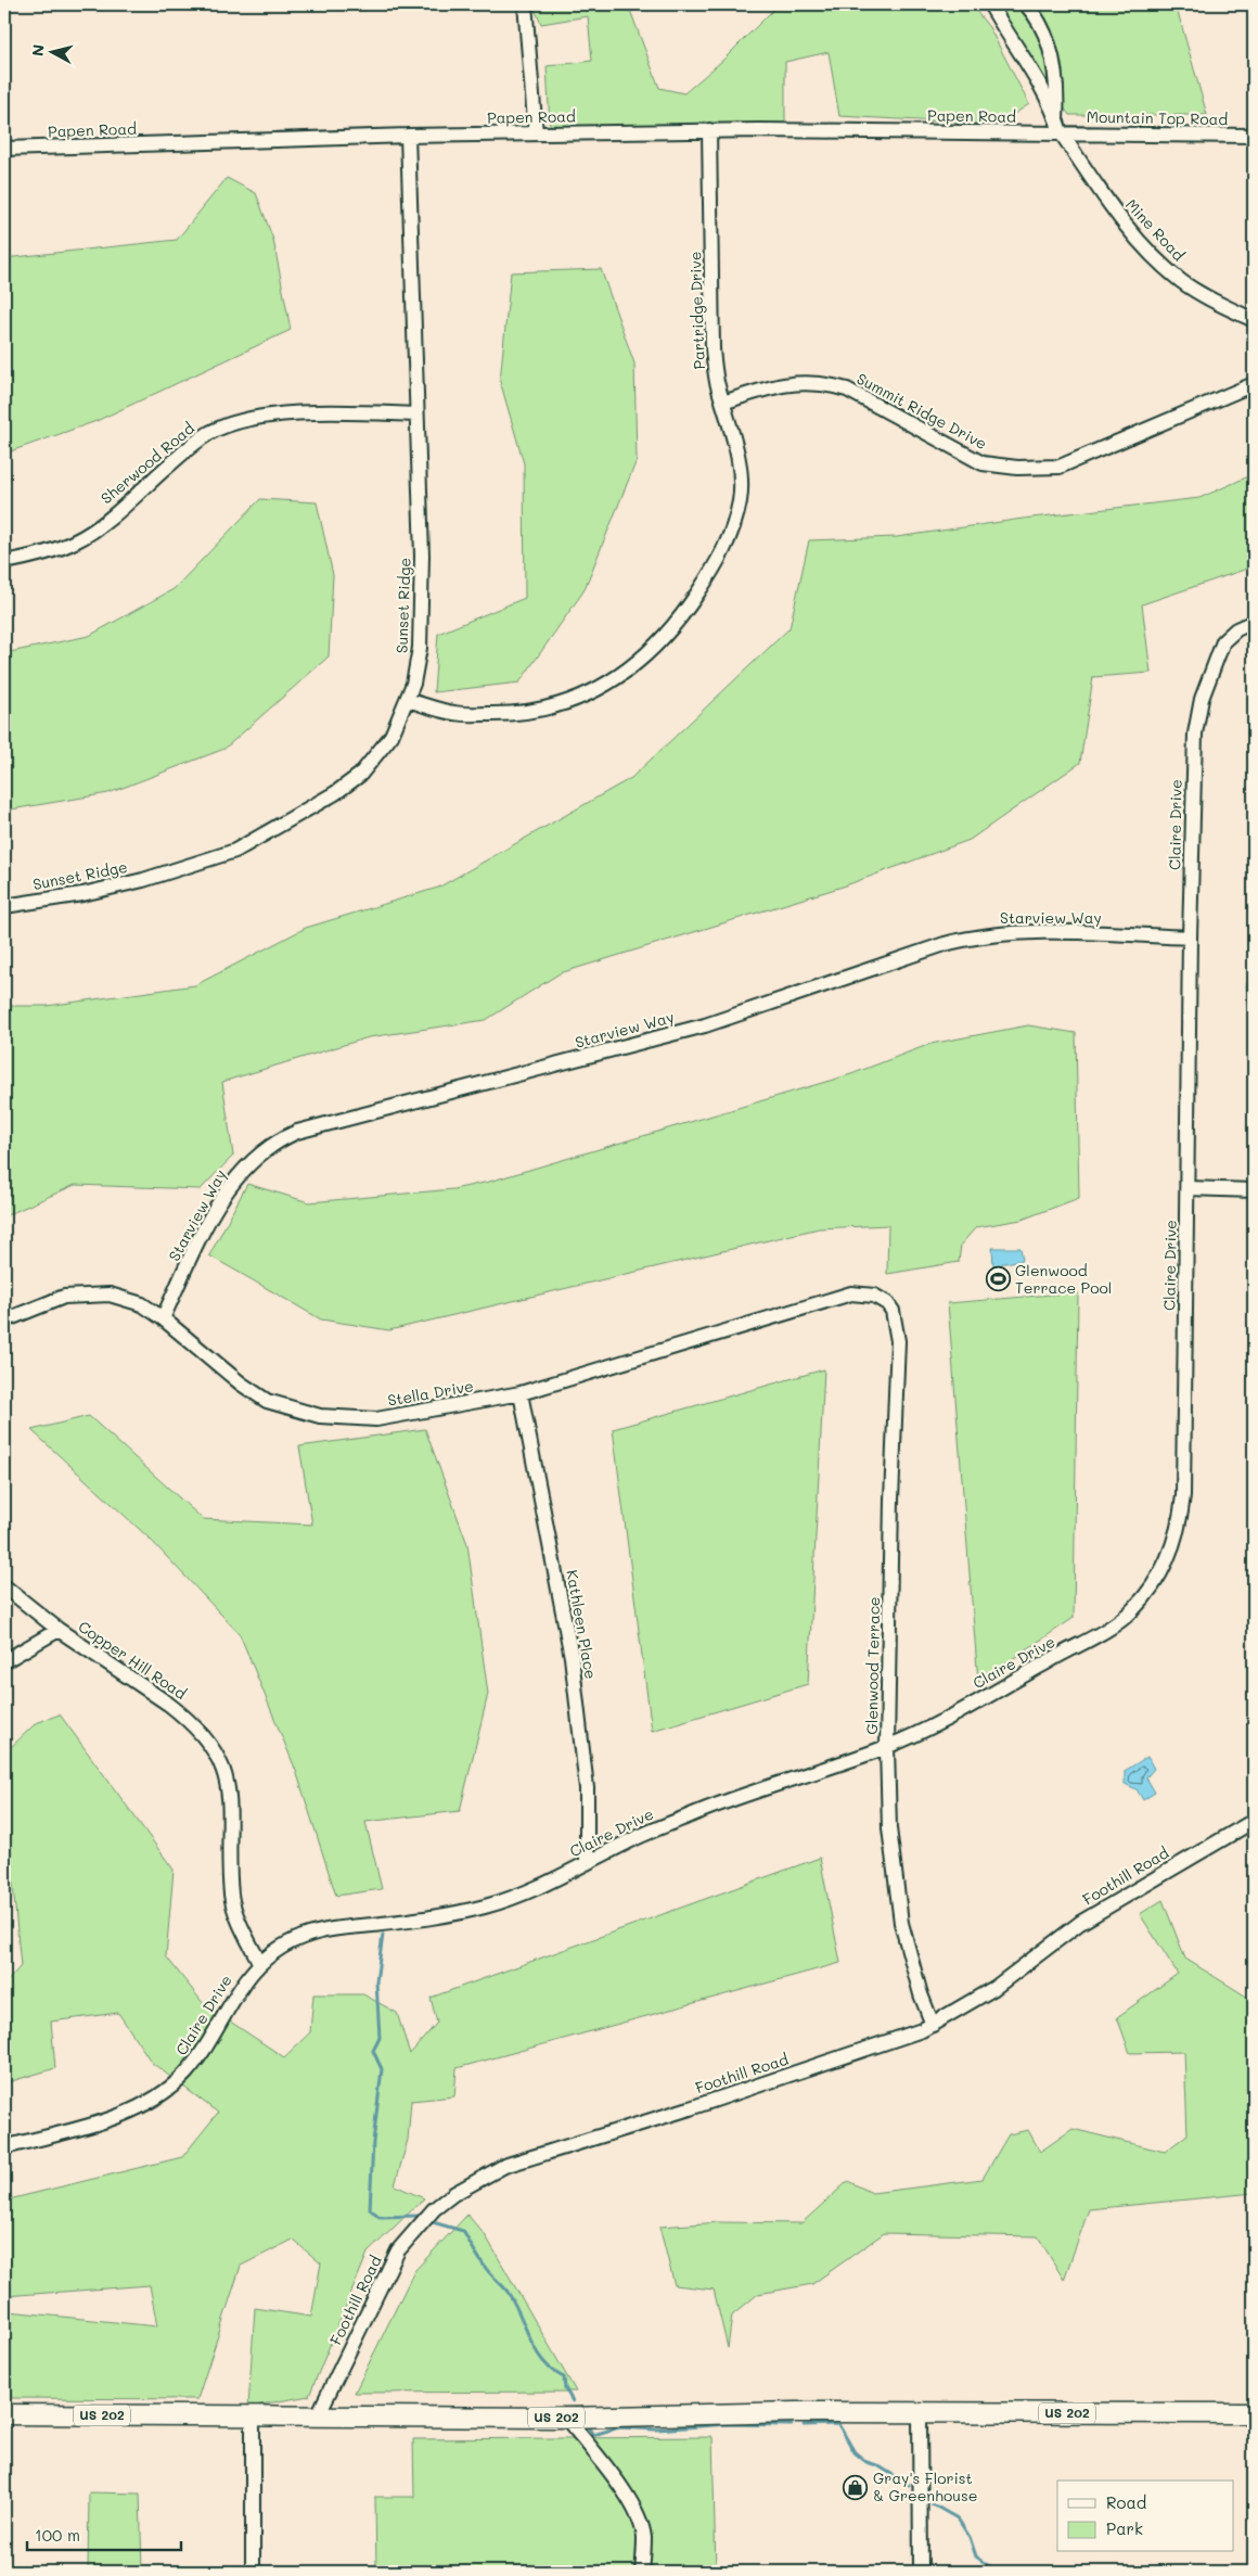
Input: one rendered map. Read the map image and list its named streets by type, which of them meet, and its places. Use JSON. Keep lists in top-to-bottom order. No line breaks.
{"streets":{"highway":["US 202"],"street":["Papen Road","Mountain Top Road","Mine Road","Partridge Drive","Summit Ridge Drive","Sherwood Road","Sunset Ridge","Claire Drive","Starview Way","Stella Drive","Kathleen Place","Copper Hill Road","Glenwood Terrace","Foothill Road"]},"crossings":[["Papen Road","Mountain Top Road"],["Papen Road","Mine Road"],["Papen Road","Partridge Drive"],["Papen Road","Sunset Ridge"],["Mountain Top Road","Mine Road"],["Partridge Drive","Summit Ridge Drive"],["Partridge Drive","Sunset Ridge"],["Sherwood Road","Sunset Ridge"],["Claire Drive","Starview Way"],["Claire Drive","Kathleen Place"],["Claire Drive","Copper Hill Road"],["Claire Drive","Glenwood Terrace"],["Starview Way","Stella Drive"],["Stella Drive","Kathleen Place"],["Stella Drive","Glenwood Terrace"],["Glenwood Terrace","Foothill Road"],["Foothill Road","US 202"]],"places":{"sports":["Glenwood Terrace Pool"],"shop":["Gray's Florist & Greenhouse"]},"legend":["Road","Park"],"scale_bar":"100 m","north":"left"}
